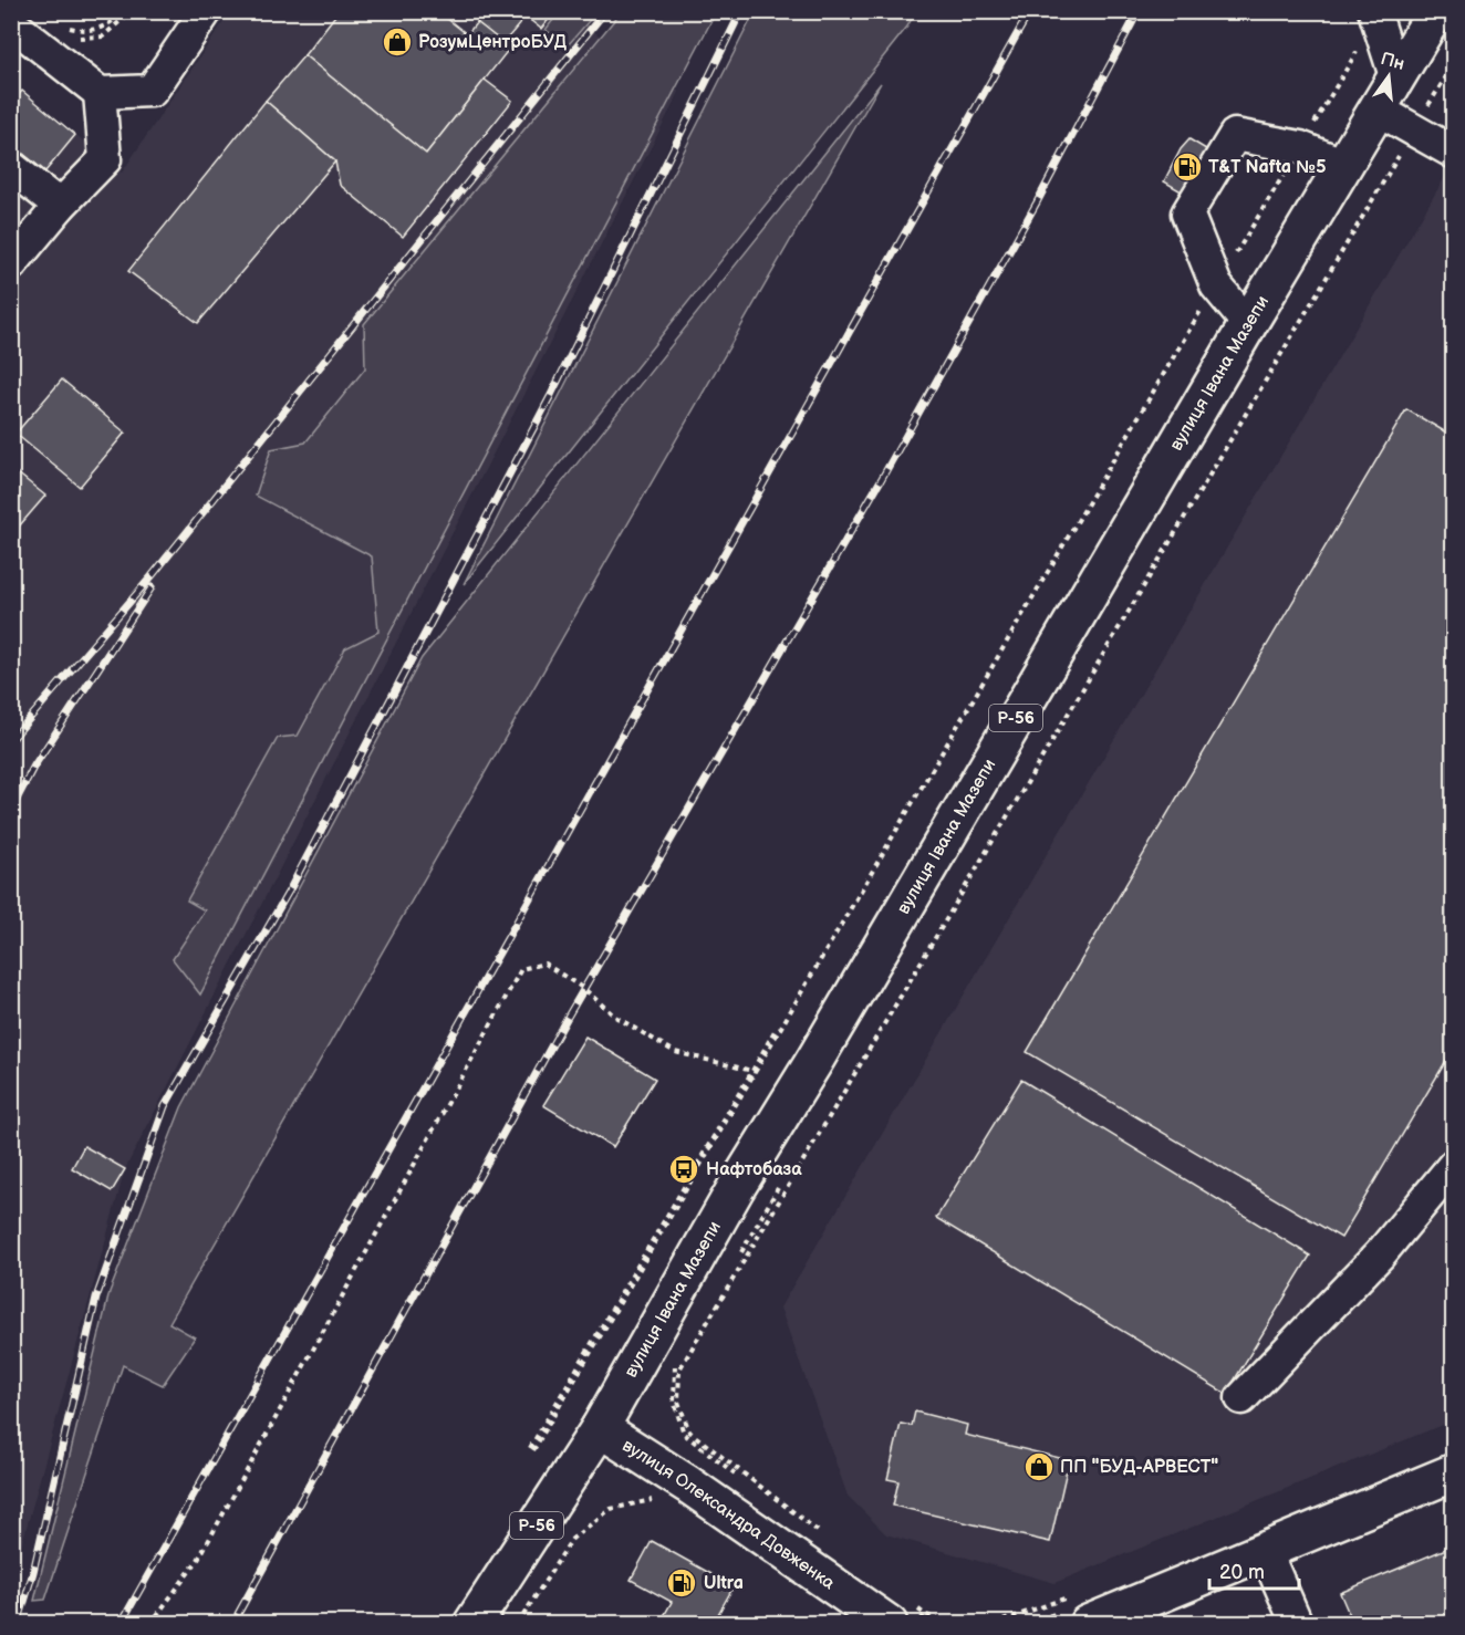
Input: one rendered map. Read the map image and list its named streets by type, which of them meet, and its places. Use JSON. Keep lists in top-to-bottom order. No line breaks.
{"streets":{"main road":["вулиця Івана Мазепи","Р-56","вулиця Олександра Довженка"]},"crossings":[["вулиця Івана Мазепи","вулиця Олександра Довженка"]],"places":{"shop":["РозумЦентроБУД","ПП \"БУД-АРВЕСТ\""],"fuel station":["Т&T Nafta №5","Ultra"],"bus stop":["Нафтобаза"]},"scale_bar":"20 m","north":"top"}
